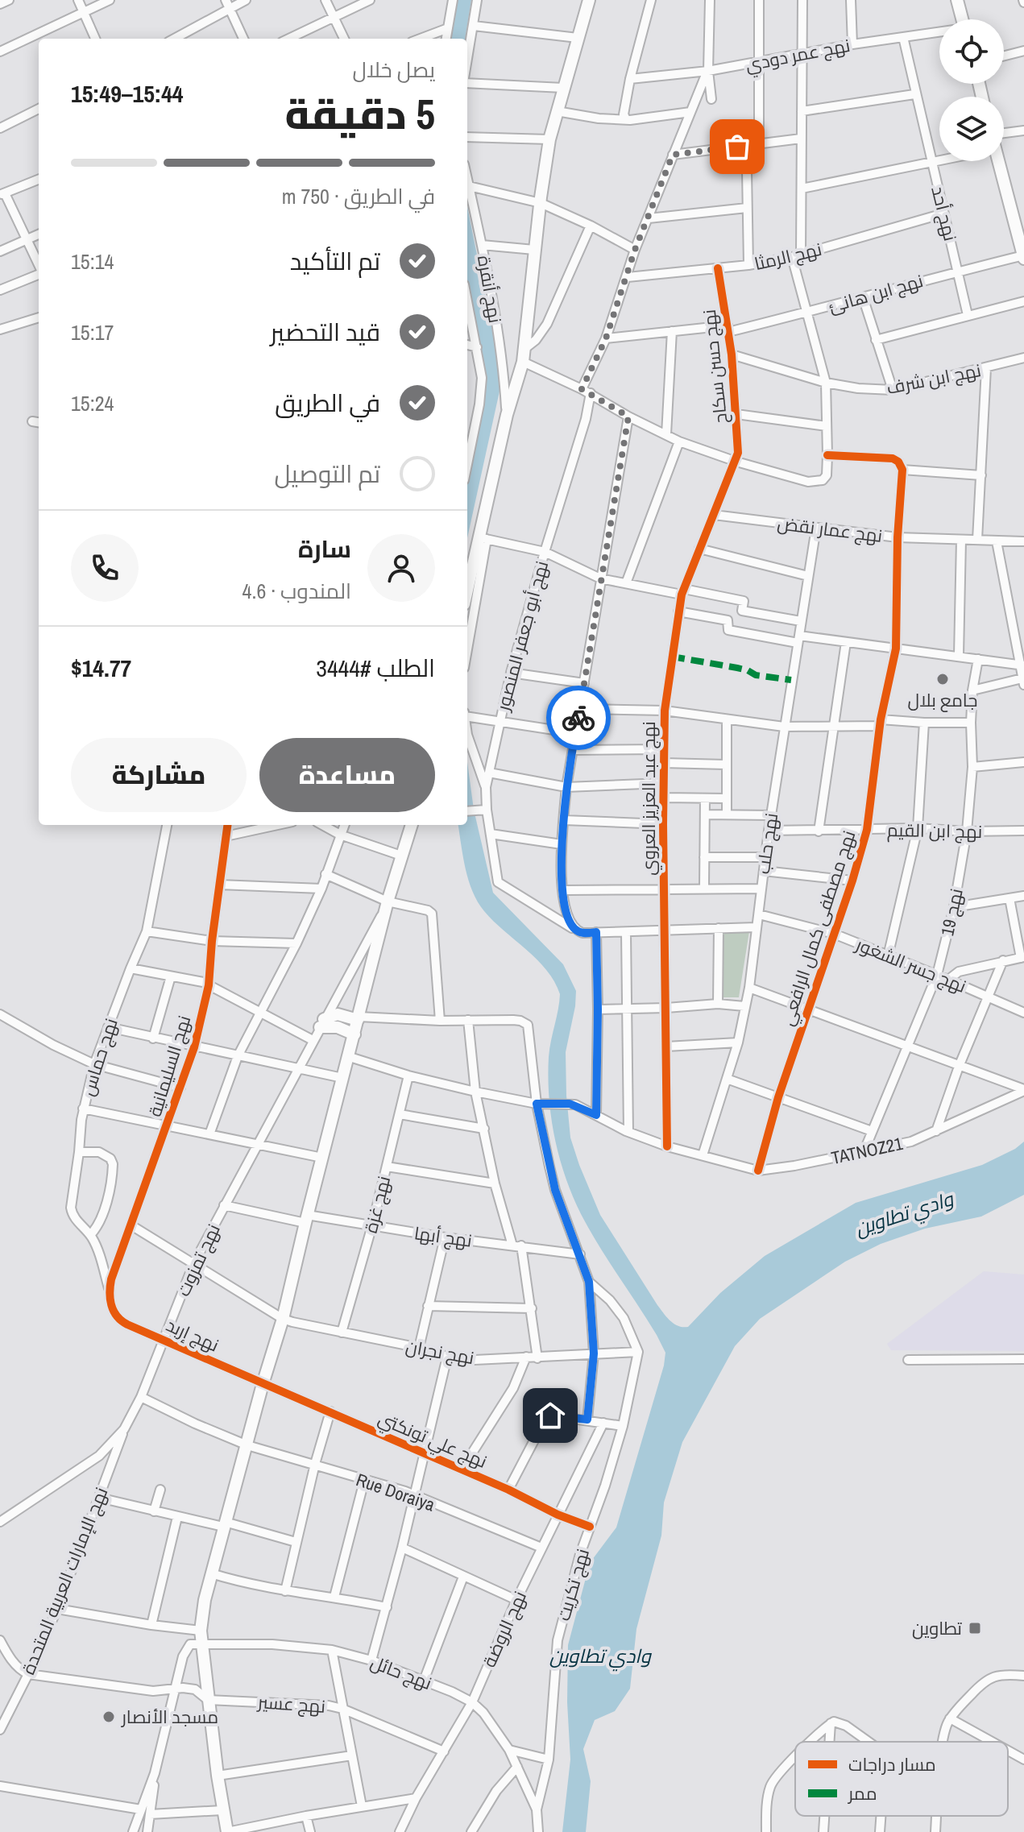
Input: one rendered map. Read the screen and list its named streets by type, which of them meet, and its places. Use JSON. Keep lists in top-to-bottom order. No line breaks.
{"streets":{"street":["نهج عمر دودي","نهج أحد","نهج الرمثا","نهج أنقرة","نهج ابن هانئ","نهج حسن سكاح","نهج ابن شرف","نهج عمار نقض","نهج أبو جعفر المنصور","نهج عبد العزيز العروي","نهج ابن القيم","نهج حلب","نهج 19","نهج مصطفى كمال الرافعي","نهج جسر الشغور","نهج حماس","نهج السليمانية","TATNOZ21","نهج غزة","نهج أبها","نهج تمزوت","نهج إربد","نهج نجران","نهج علي تونكتي","Rue Doraiya","نهج الإمارات العربية المتحدة","نهج تكريت","نهج الروضة","نهج حائل","نهج عسير"]},"crossings":[["نهج عمر دودي","نهج أحد"],["نهج عمر دودي","نهج أبو جعفر المنصور"],["نهج أحد","نهج الرمثا"],["نهج أحد","نهج ابن هانئ"],["نهج الرمثا","نهج حسن سكاح"],["نهج الرمثا","نهج أبو جعفر المنصور"],["نهج ابن هانئ","نهج حسن سكاح"],["نهج ابن هانئ","نهج أبو جعفر المنصور"],["نهج حسن سكاح","نهج ابن شرف"],["نهج حسن سكاح","نهج عبد العزيز العروي"],["نهج عمار نقض","نهج عبد العزيز العروي"],["نهج عمار نقض","نهج حلب"],["نهج عمار نقض","نهج مصطفى كمال الرافعي"],["نهج عبد العزيز العروي","TATNOZ21"],["نهج ابن القيم","نهج حلب"],["نهج ابن القيم","نهج 19"],["نهج ابن القيم","نهج مصطفى كمال الرافعي"],["نهج حلب","نهج جسر الشغور"],["نهج حلب","TATNOZ21"],["نهج 19","نهج جسر الشغور"],["نهج 19","TATNOZ21"],["نهج مصطفى كمال الرافعي","نهج جسر الشغور"],["نهج مصطفى كمال الرافعي","TATNOZ21"],["نهج حماس","نهج السليمانية"],["نهج السليمانية","نهج إربد"],["نهج السليمانية","نهج نجران"],["نهج غزة","نهج أبها"],["نهج غزة","نهج نجران"],["نهج أبها","نهج تمزوت"],["نهج تمزوت","نهج إربد"],["نهج تمزوت","نهج نجران"],["نهج تمزوت","Rue Doraiya"],["نهج تمزوت","نهج الإمارات العربية المتحدة"],["نهج إربد","نهج علي تونكتي"],["نهج نجران","نهج تكريت"],["نهج علي تونكتي","نهج تكريت"],["نهج علي تونكتي","نهج الروضة"],["Rue Doraiya","نهج الروضة"],["نهج الإمارات العربية المتحدة","نهج عسير"],["نهج تكريت","نهج حائل"],["نهج الروضة","نهج حائل"],["نهج الروضة","نهج عسير"]],"water":["وادي تطاوين"],"places":{"other":["جامع بلال","مسجد الأنصار"],"transit":["تطاوين"]},"legend":["مسار دراجات","ممر"],"page":{"heading":["5 دقيقة","يصل خلال","15:44–15:49"],"panel":["سارة","المندوب · 4.6","الطلب #3444","$14.77"],"bar":"في الطريق · 750 m","list":[["تم التأكيد","15:14"],["قيد التحضير","15:17"],["في الطريق","15:24"],"تم التوصيل"],"buttons":["مساعدة","مشاركة"]}}
